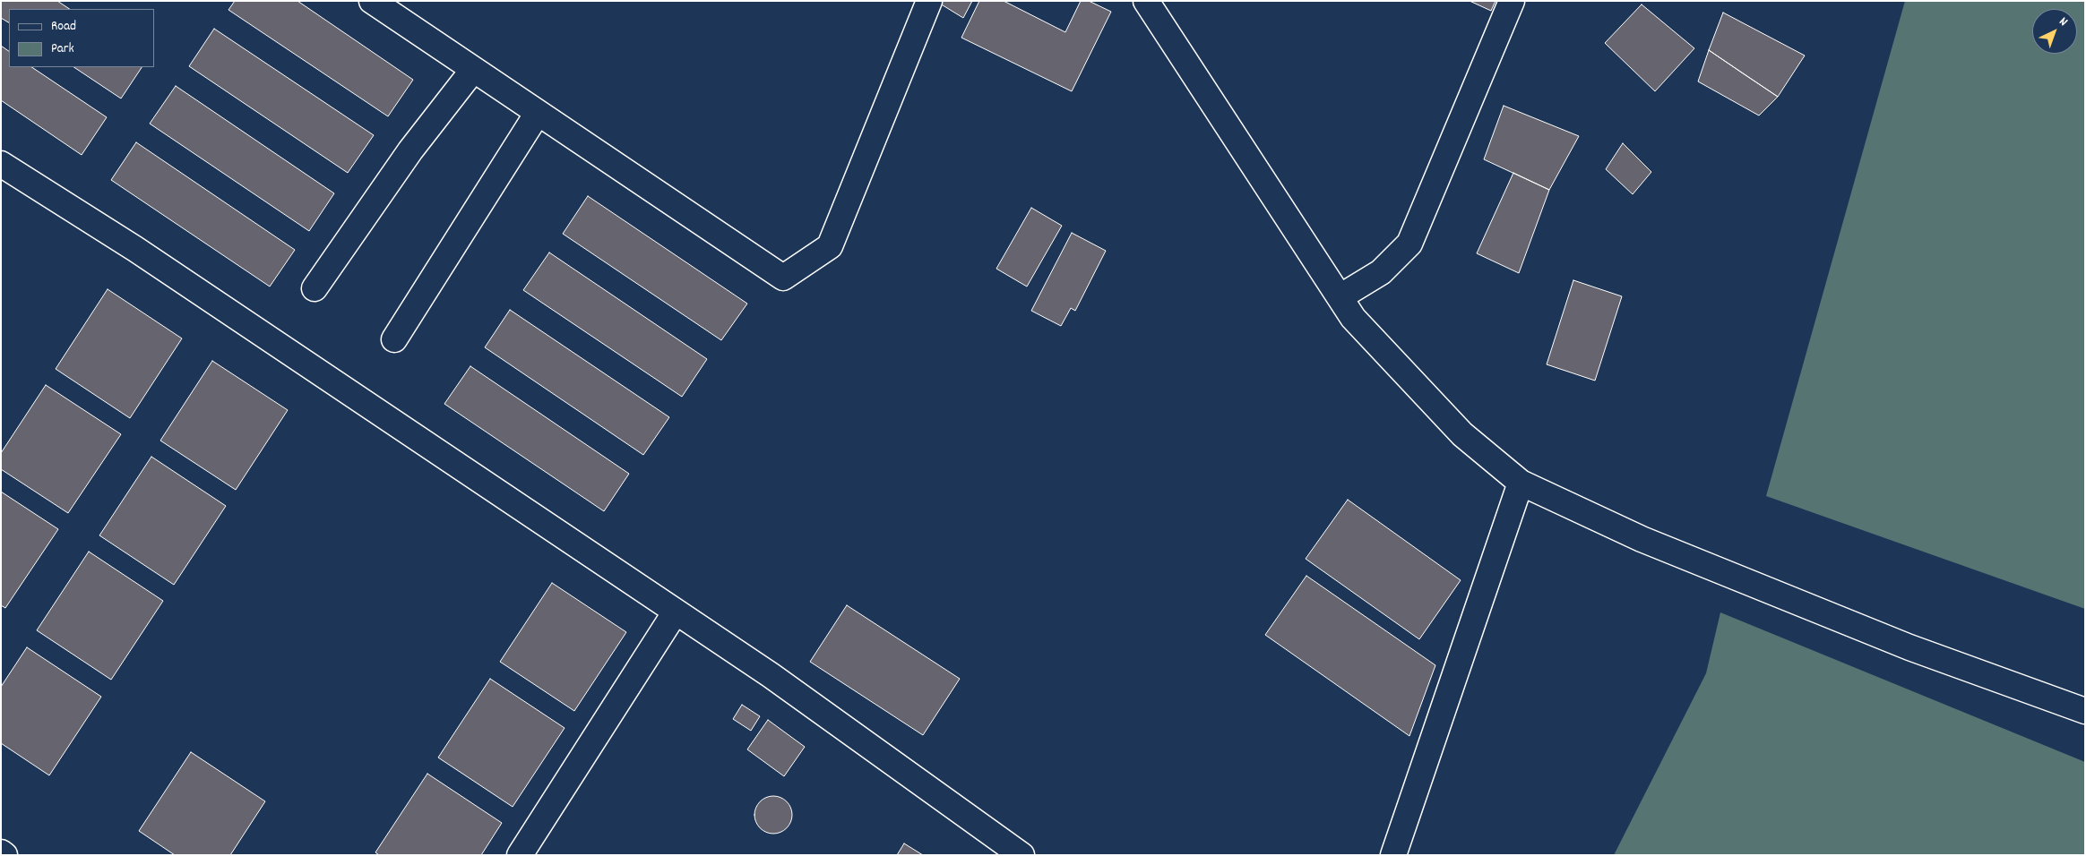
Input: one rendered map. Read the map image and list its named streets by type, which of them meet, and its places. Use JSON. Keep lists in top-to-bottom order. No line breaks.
{"legend":["Road","Park"],"north":"top right"}
